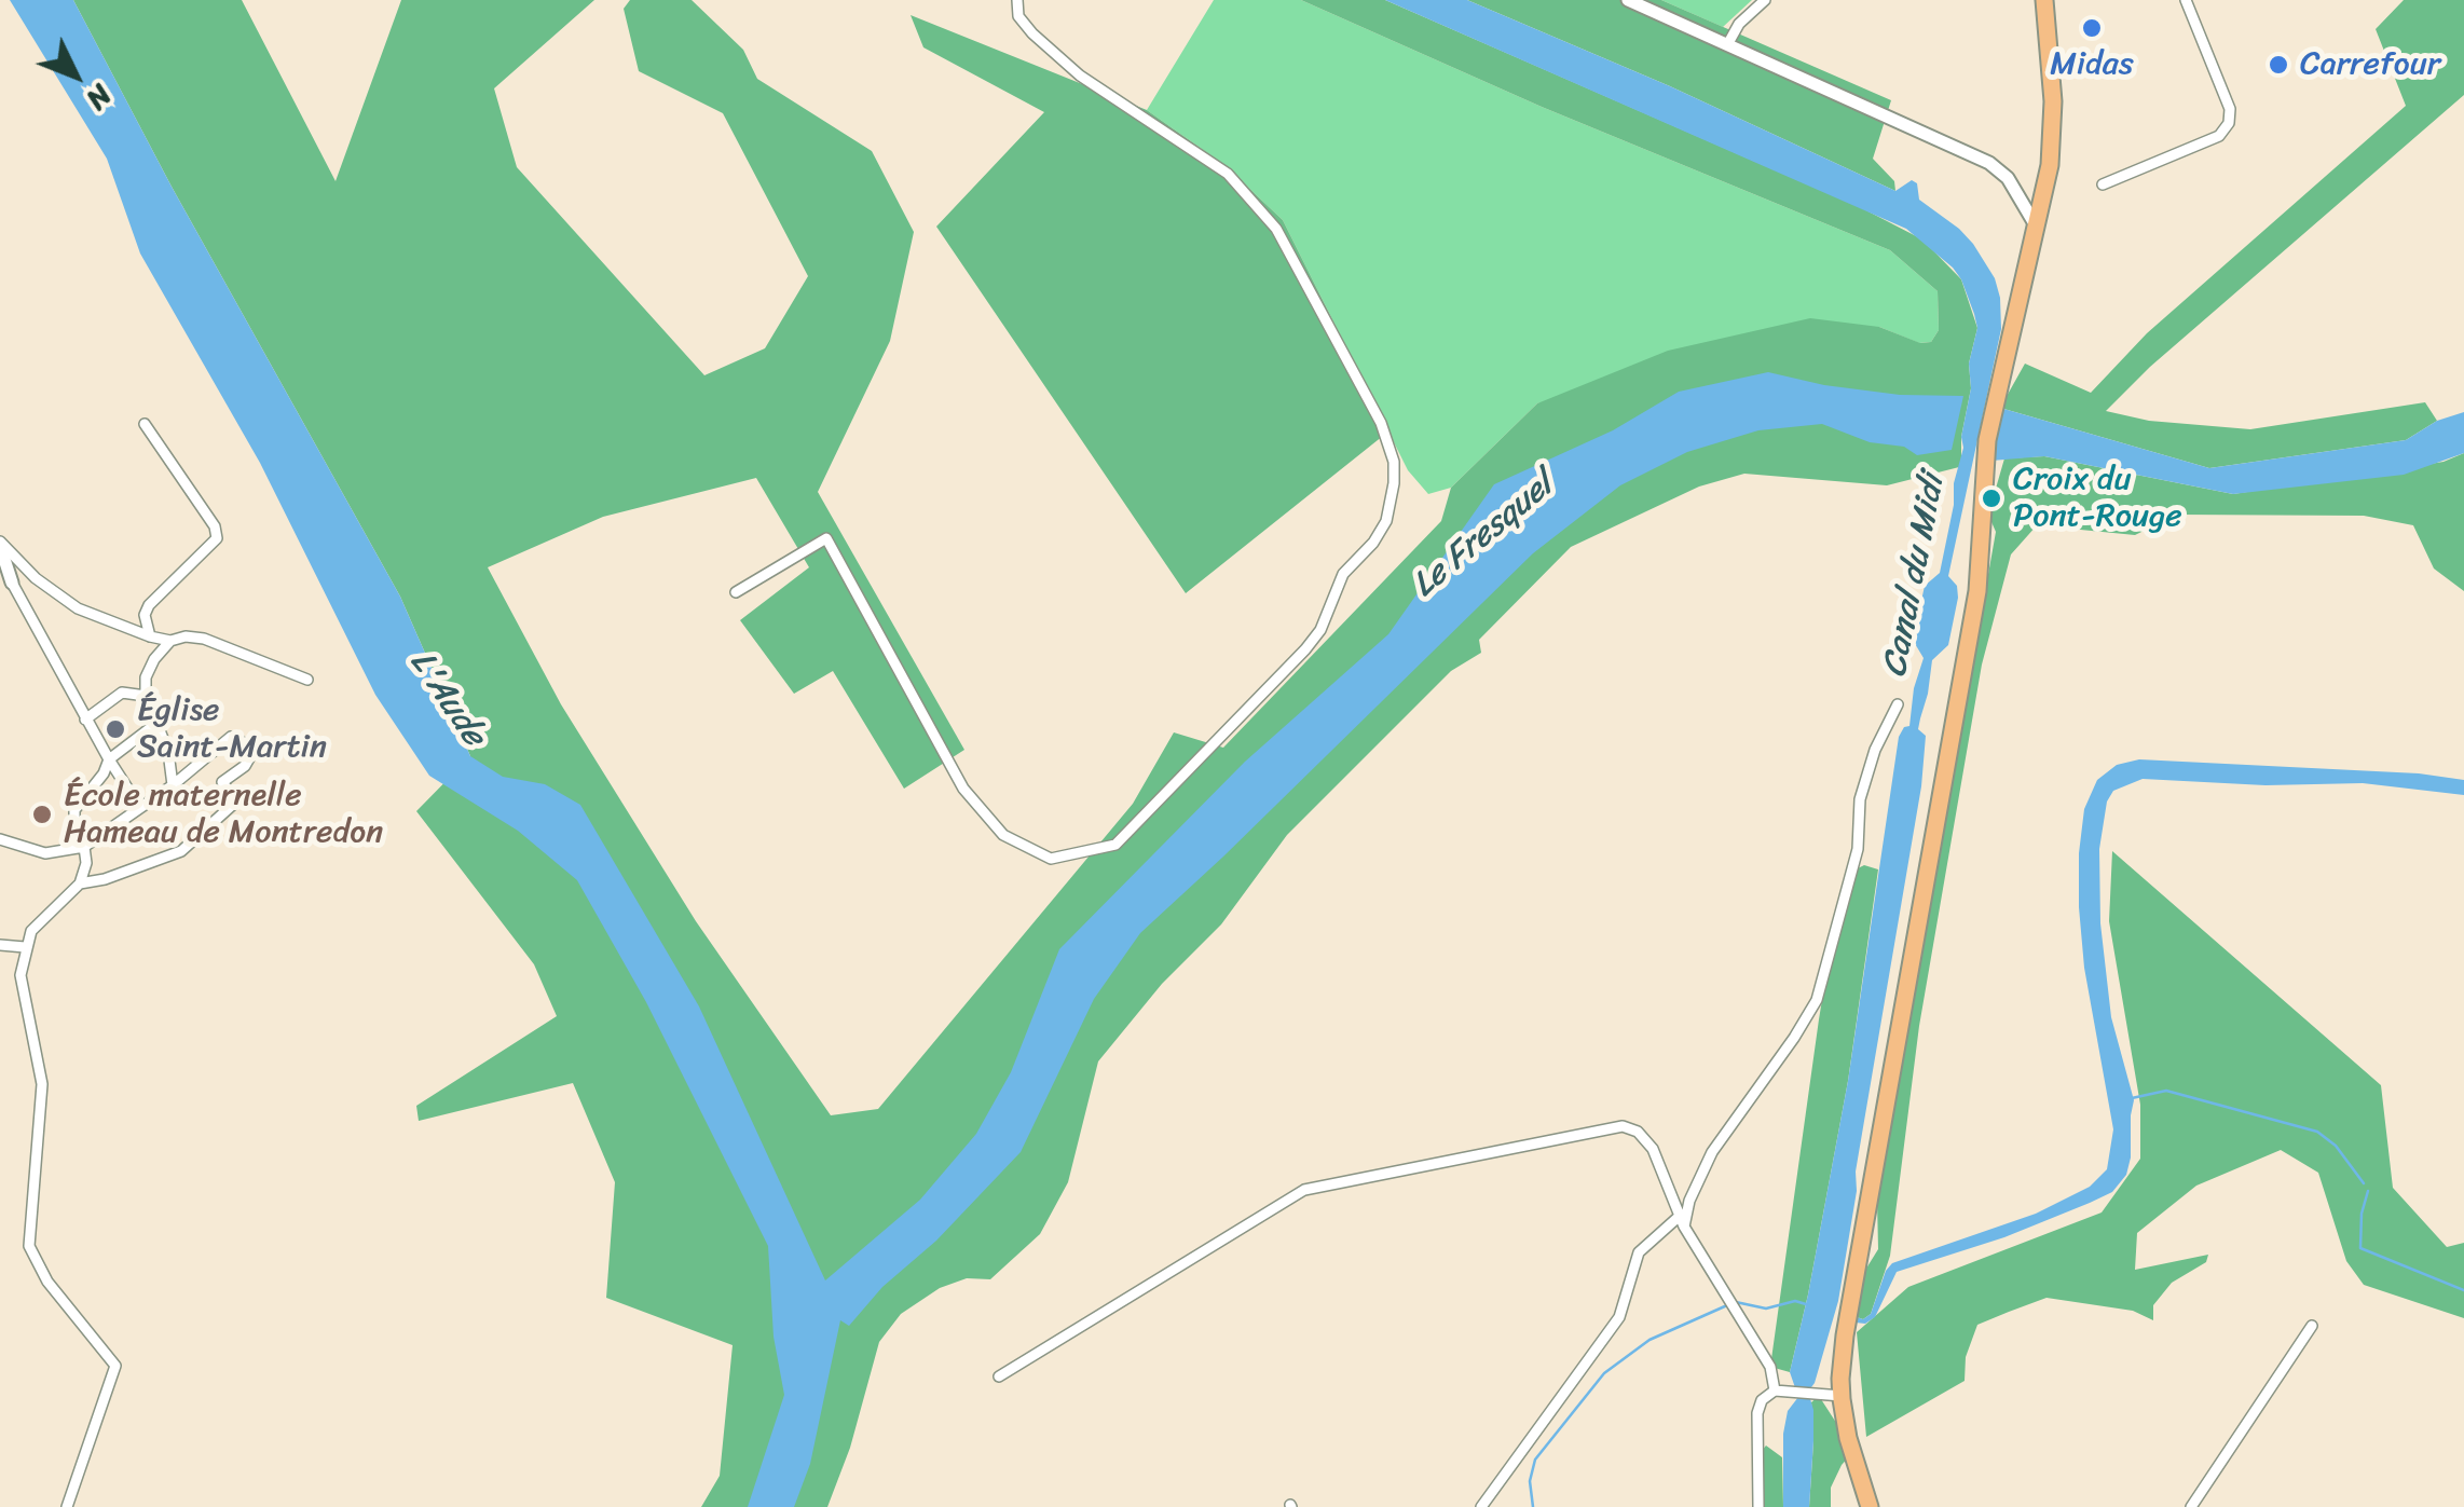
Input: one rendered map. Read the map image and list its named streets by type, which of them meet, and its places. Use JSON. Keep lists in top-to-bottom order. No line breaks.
{"water":["Le Fresquel","Canal du Midi","L'Aude"],"places":["Midas","Carrefour","Croix du Pont-Rouge","Église Saint-Martin","École maternelle Hameau de Montredon"],"north":"bottom right"}
